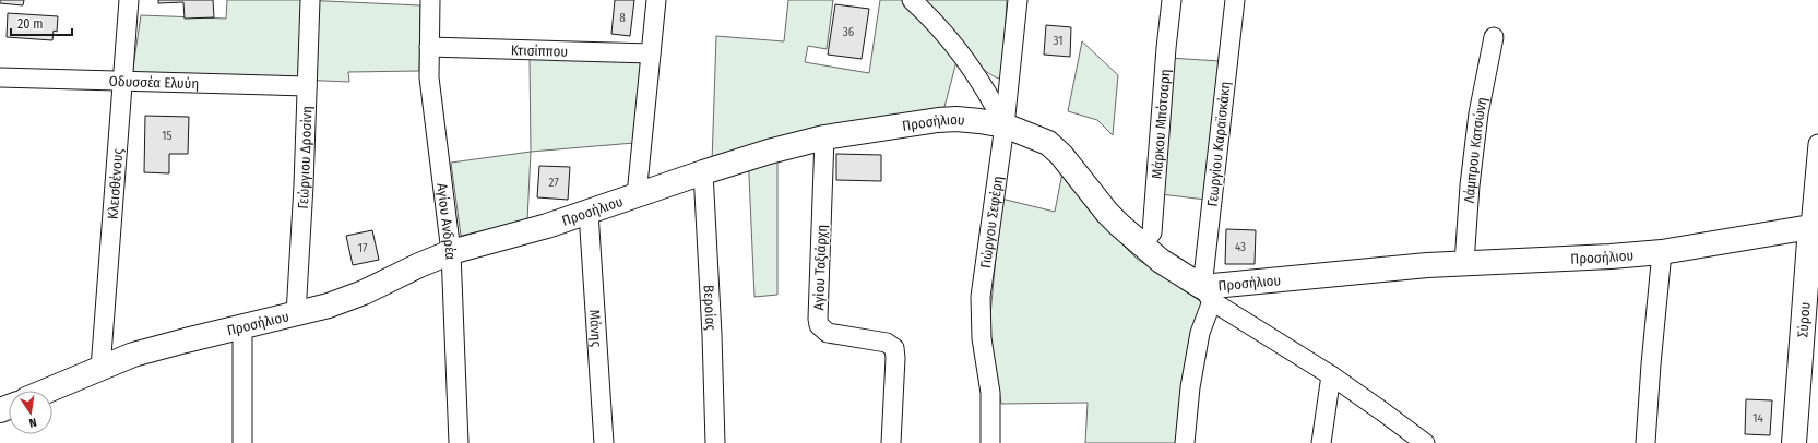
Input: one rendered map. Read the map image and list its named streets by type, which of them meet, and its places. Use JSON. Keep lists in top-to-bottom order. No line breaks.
{"streets":{"street":["Κτισίππου","Οδυσσέα Ελυύη","Προσήλιου","Μάρκου Μπότσαρη","Γεωργίου Καραϊσκάκη","Λάμπρου Κατσώνη","Γεώργιου Δροσίνη","Κλεισθένους","Αγίου Ανδρέα","Γιώργου Σεφέρη","Αγίου Ταξιάρχη","Βεροίας","Σύρου","Μάνης"]},"crossings":[["Κτισίππου","Αγίου Ανδρέα"],["Οδυσσέα Ελυύη","Γεώργιου Δροσίνη"],["Οδυσσέα Ελυύη","Κλεισθένους"],["Προσήλιου","Μάρκου Μπότσαρη"],["Προσήλιου","Γεωργίου Καραϊσκάκη"],["Προσήλιου","Λάμπρου Κατσώνη"],["Προσήλιου","Γεώργιου Δροσίνη"],["Προσήλιου","Κλεισθένους"],["Προσήλιου","Αγίου Ανδρέα"],["Προσήλιου","Γιώργου Σεφέρη"],["Προσήλιου","Αγίου Ταξιάρχη"],["Προσήλιου","Βεροίας"],["Προσήλιου","Σύρου"],["Προσήλιου","Μάνης"]],"house_numbers":["8","36","31","15","27","43","17","14"],"scale_bar":"20 m","north":"bottom"}
